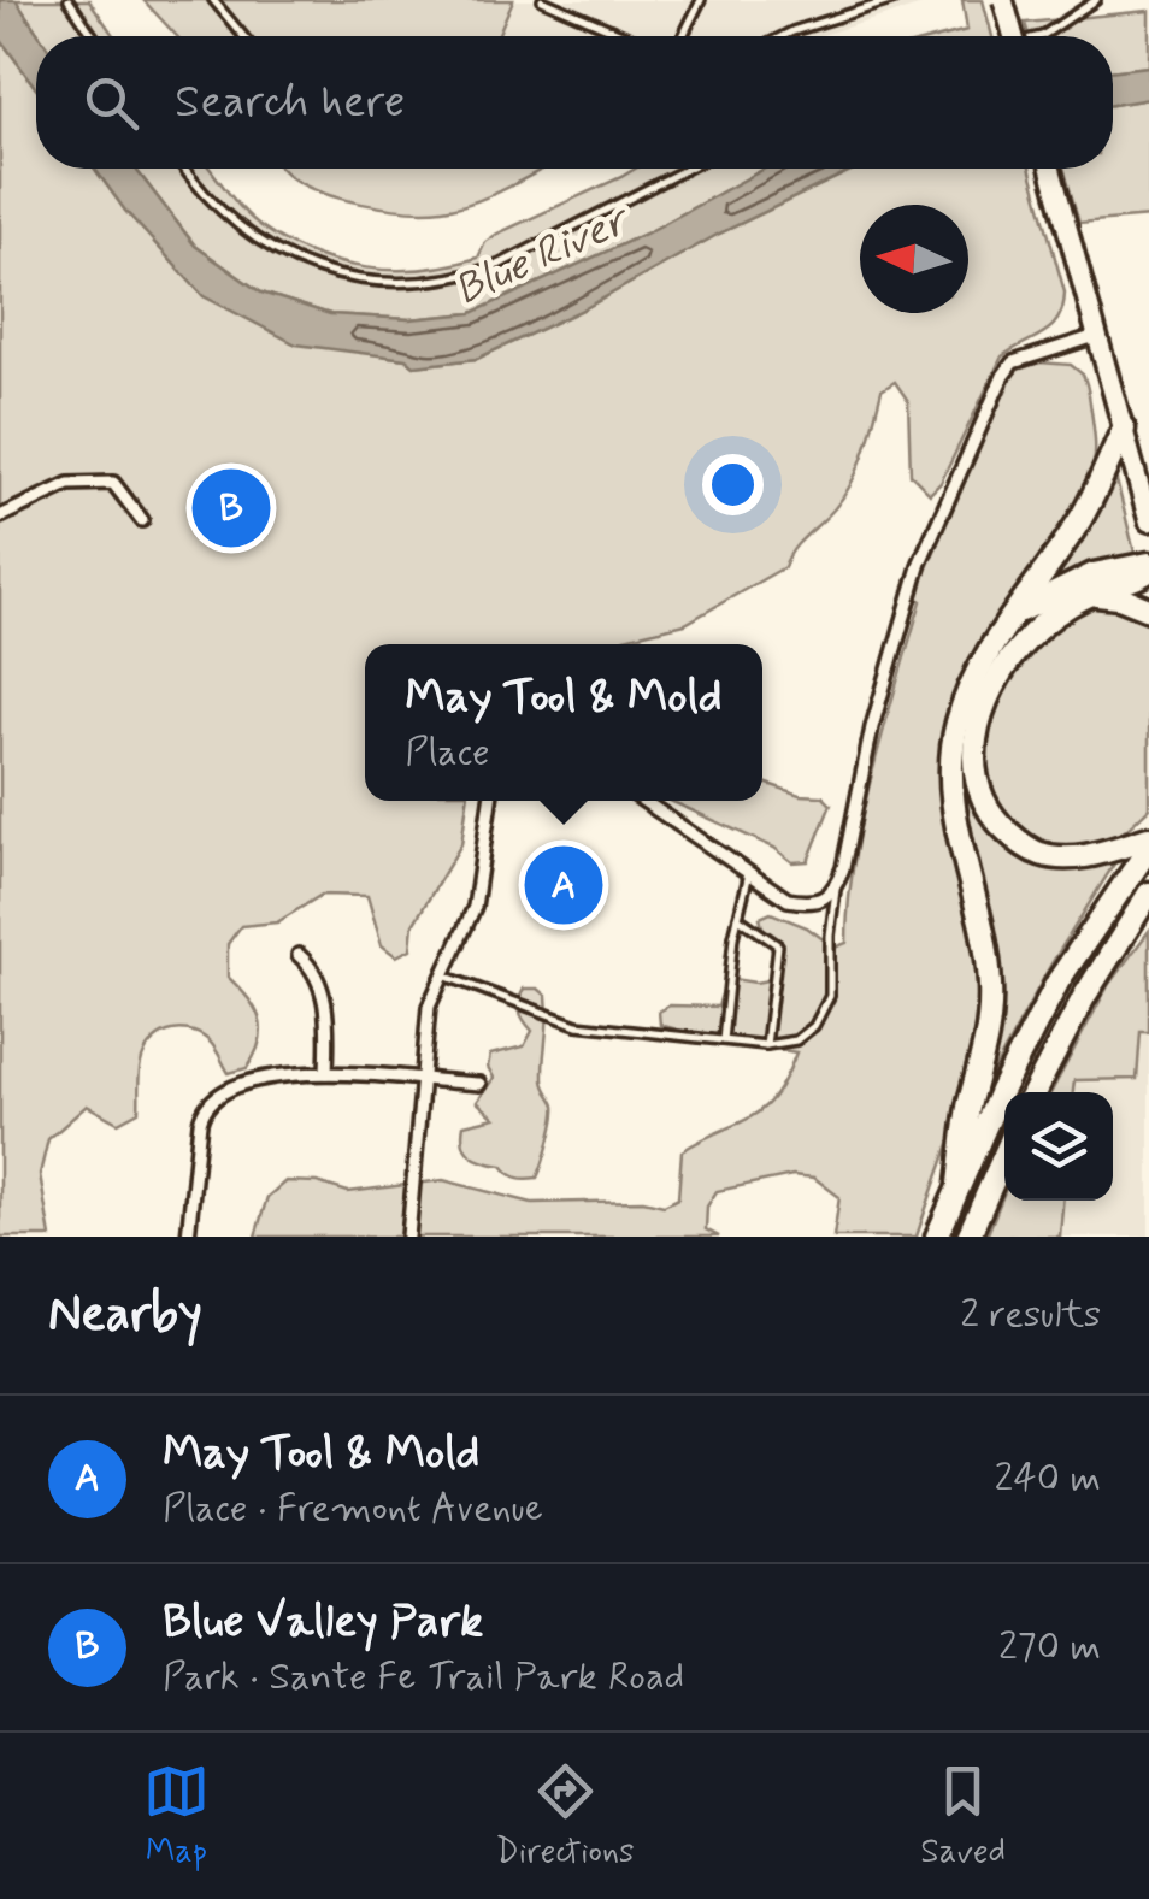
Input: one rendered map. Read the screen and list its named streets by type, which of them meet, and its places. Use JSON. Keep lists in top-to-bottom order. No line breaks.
{"water":["Blue River"],"north":"left","page":{"search":"Search here","pins":["B","A"],"popup":["May Tool & Mold","Place"],"heading":["Nearby","2 results"],"list":[{"mark":"A","name":"May Tool & Mold","note":"Place · Fremont Avenue","value":"240 m"},{"mark":"B","name":"Blue Valley Park","note":"Park · Sante Fe Trail Park Road","value":"270 m"}],"nav":["Map","Directions","Saved"]}}
